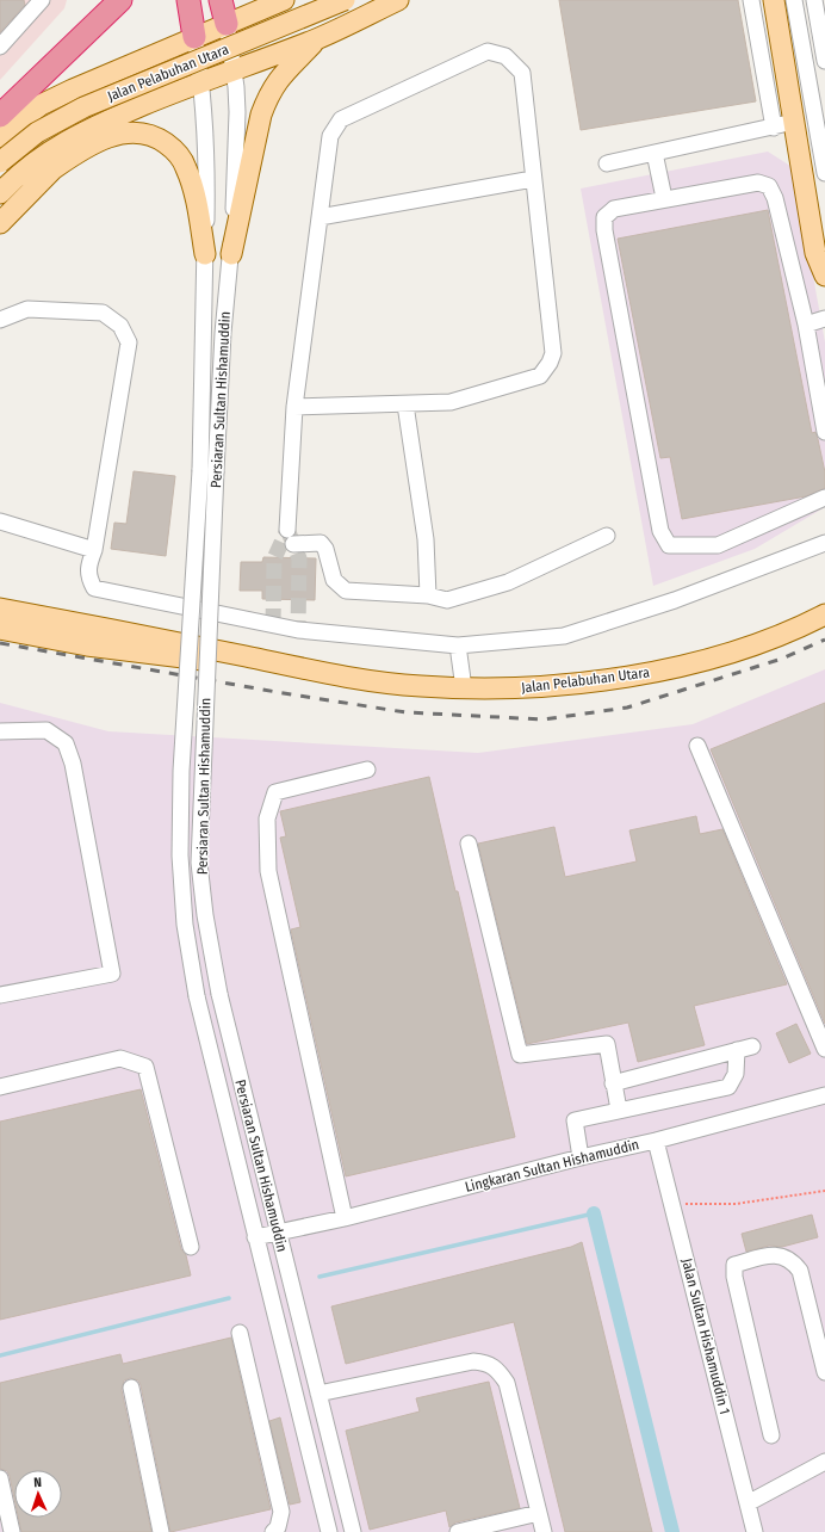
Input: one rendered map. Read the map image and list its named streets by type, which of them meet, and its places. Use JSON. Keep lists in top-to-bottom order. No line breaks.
{"streets":{"main road":["Jalan Pelabuhan Utara"],"street":["Persiaran Sultan Hishamuddin","Lingkaran Sultan Hishamuddin","Jalan Sultan Hishamuddin 1"]},"crossings":[["Persiaran Sultan Hishamuddin","Lingkaran Sultan Hishamuddin"],["Lingkaran Sultan Hishamuddin","Jalan Sultan Hishamuddin 1"]],"north":"top"}
